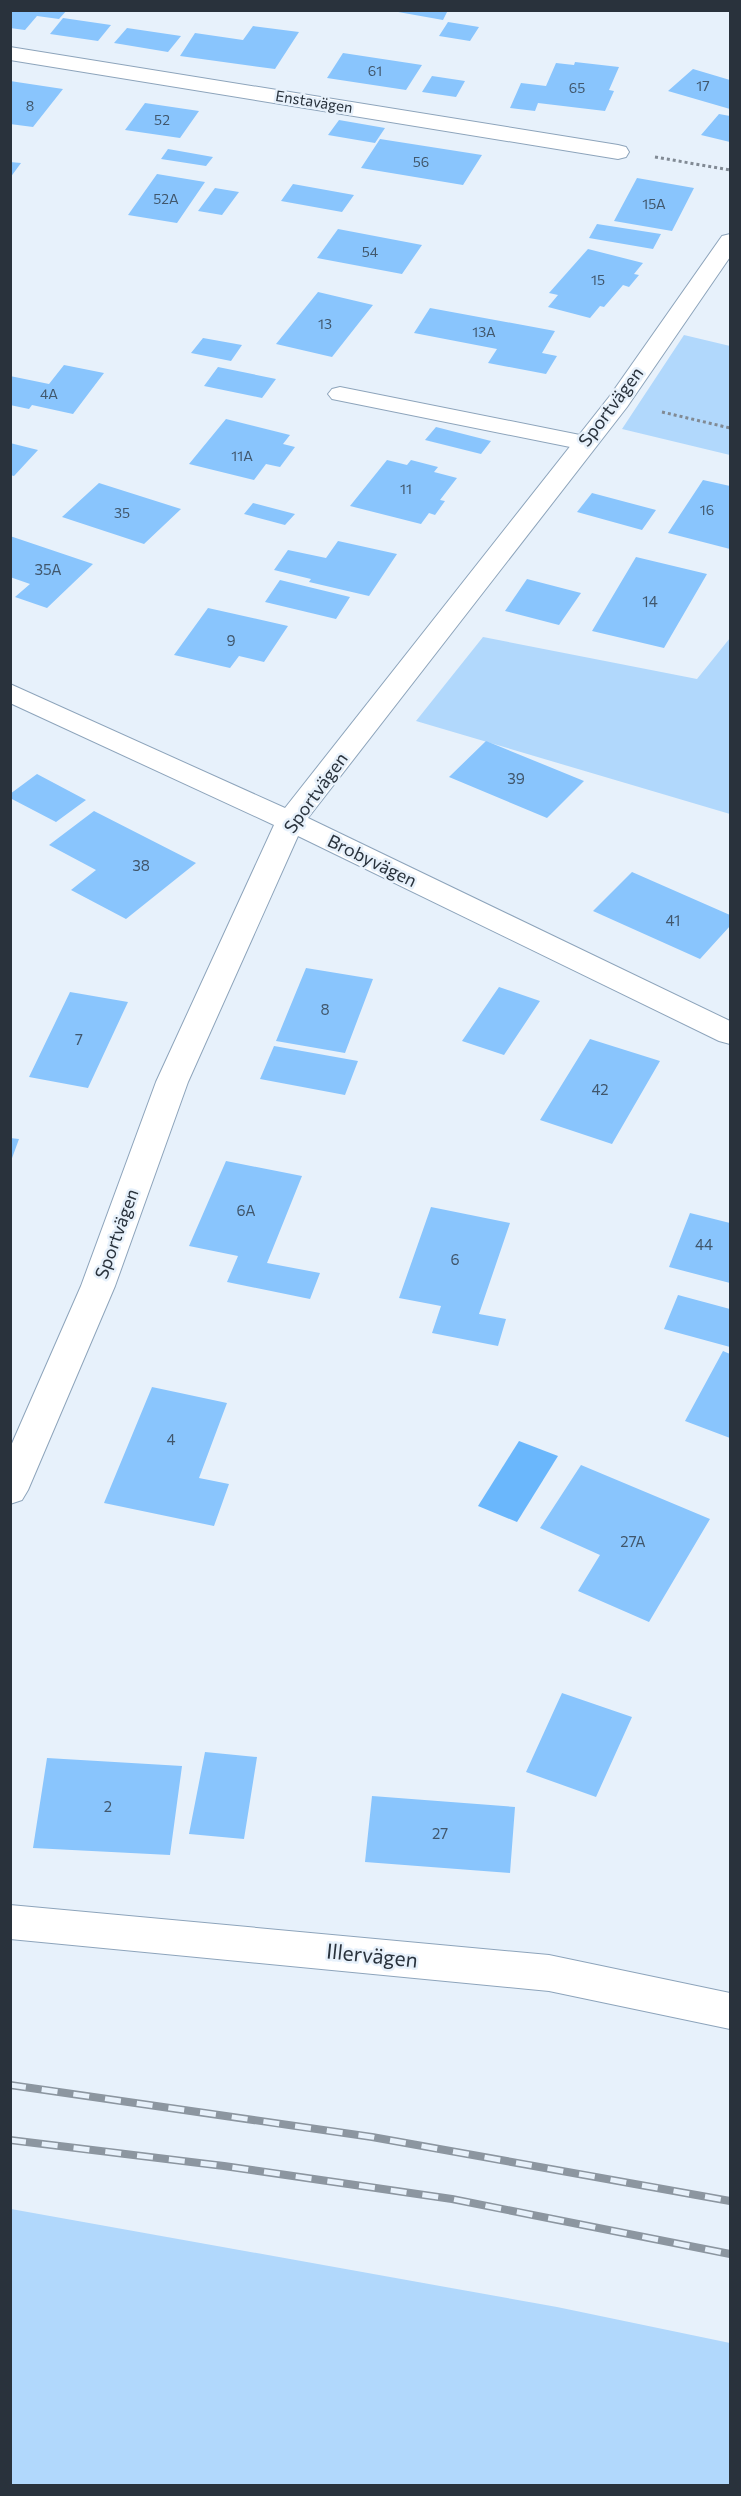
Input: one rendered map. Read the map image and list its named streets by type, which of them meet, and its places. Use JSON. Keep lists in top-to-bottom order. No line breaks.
{"streets":{"street":["Enstavägen","Sportvägen","Brobyvägen","Illervägen"]},"crossings":[["Sportvägen","Brobyvägen"]],"house_numbers":["61","17","65","8","52","56","52A","15A","54","15","13","13A","4A","11A","11","16","35","35A","14","9","39","38","41","8","7","42","6A","44","6","4","27A","2","27"]}
